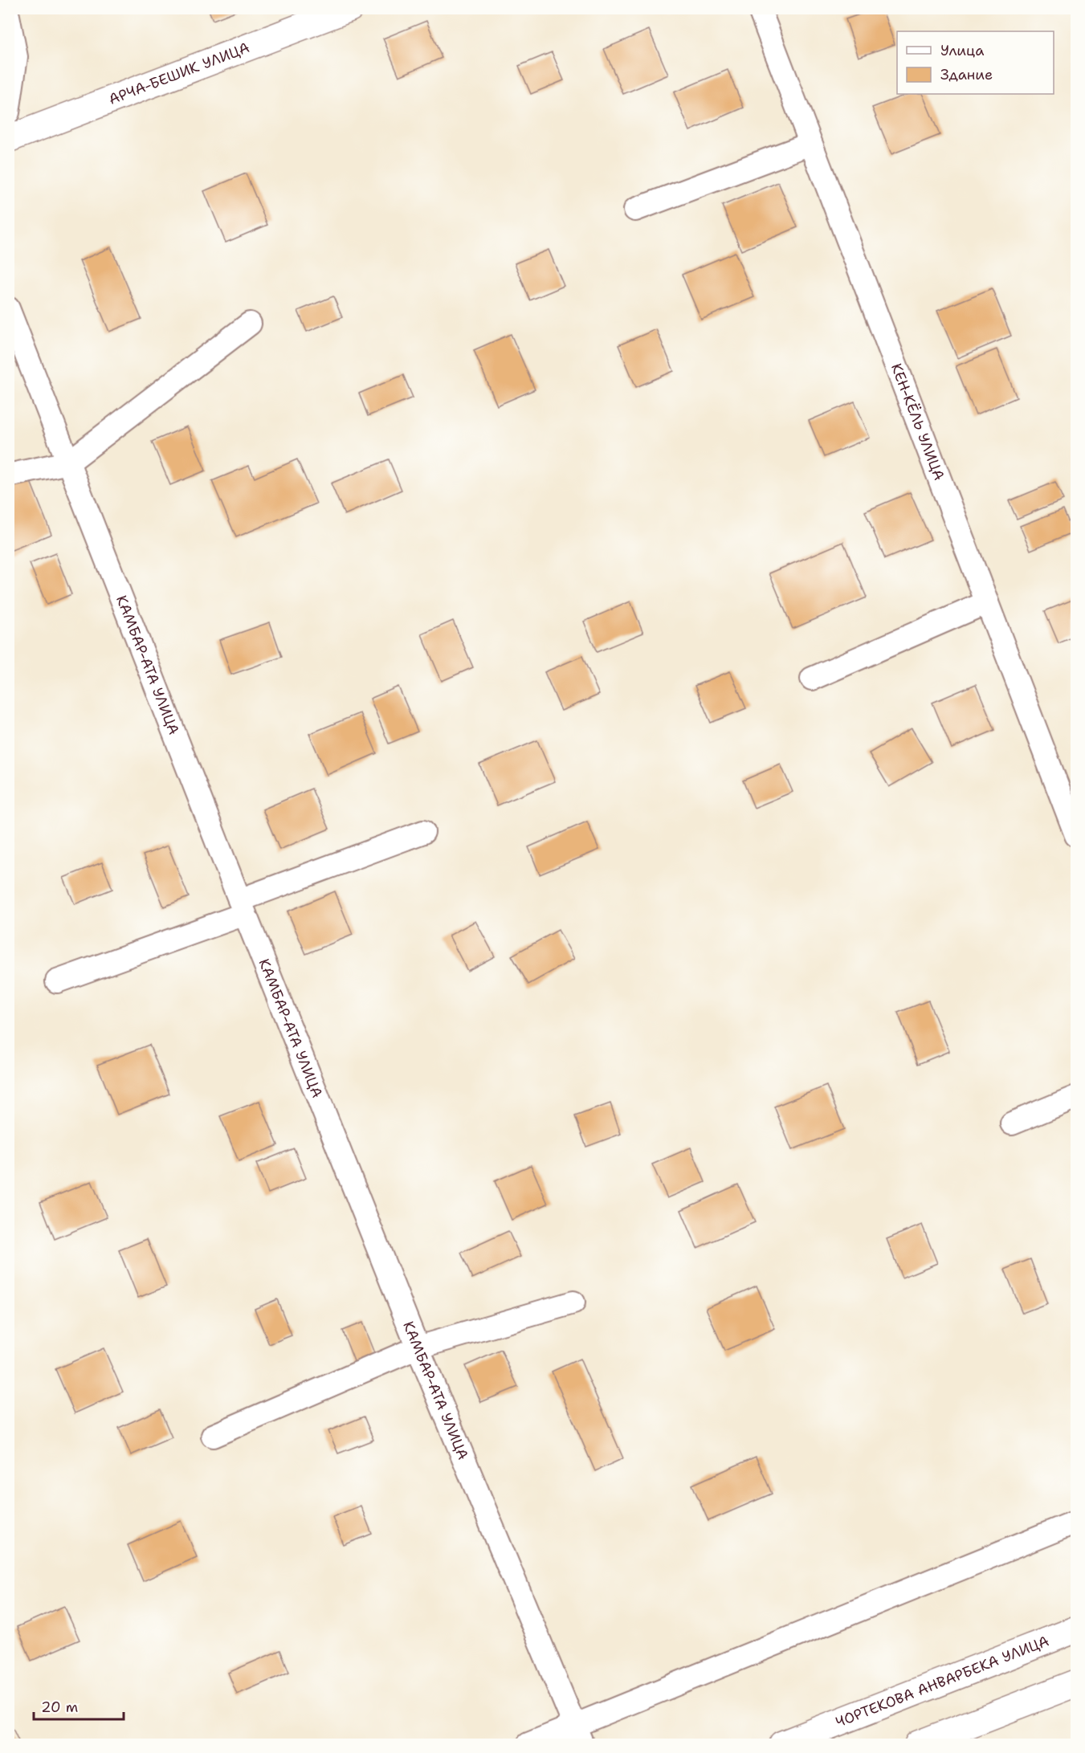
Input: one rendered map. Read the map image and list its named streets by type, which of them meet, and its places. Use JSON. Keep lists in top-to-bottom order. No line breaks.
{"streets":{"main road":["АРЧА-БЕШИК УЛИЦА","ЧОРТЕКОВА АНВАРБЕКА УЛИЦА"],"street":["КЕН-КЁЛЬ УЛИЦА","КАМБАР-АТА УЛИЦА"]},"legend":["Улица","Здание"],"scale_bar":"20 m"}
